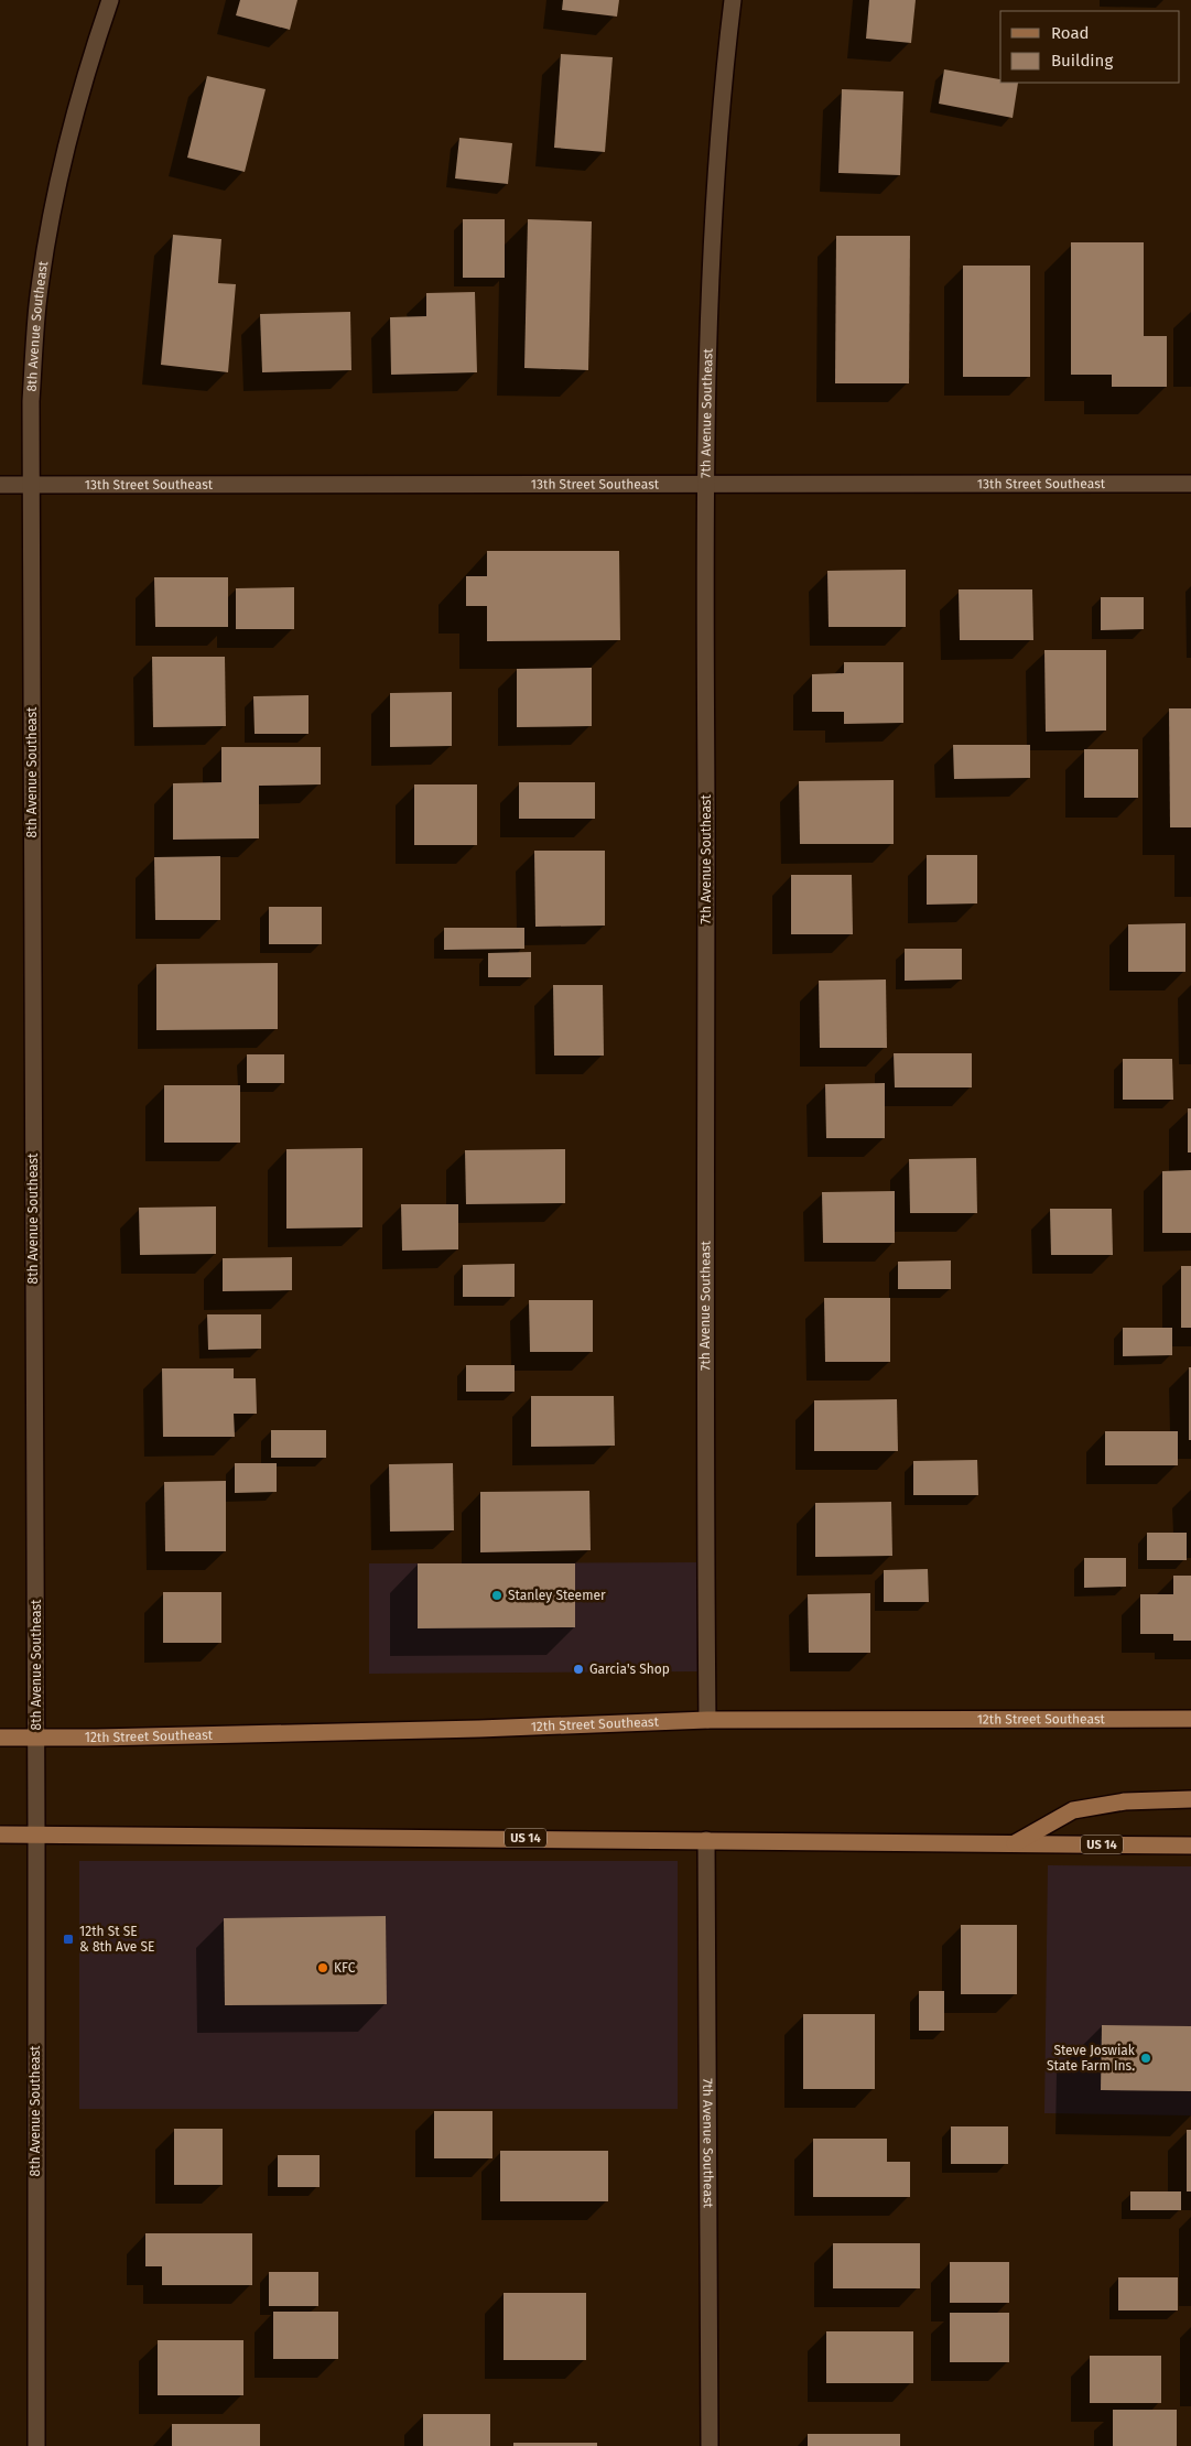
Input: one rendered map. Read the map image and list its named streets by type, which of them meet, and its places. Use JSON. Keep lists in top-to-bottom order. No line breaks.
{"streets":{"main road":["12th Street Southeast","US 14"],"street":["8th Avenue Southeast","7th Avenue Southeast","13th Street Southeast"]},"crossings":[["8th Avenue Southeast","13th Street Southeast"],["8th Avenue Southeast","12th Street Southeast"],["8th Avenue Southeast","US 14"],["7th Avenue Southeast","13th Street Southeast"],["7th Avenue Southeast","12th Street Southeast"],["7th Avenue Southeast","US 14"]],"places":{"other":["Stanley Steemer","Garcia's Shop","KFC","Steve Joswiak State Farm Ins."],"transit":["12th St SE & 8th Ave SE"]},"legend":["Road","Building"]}
